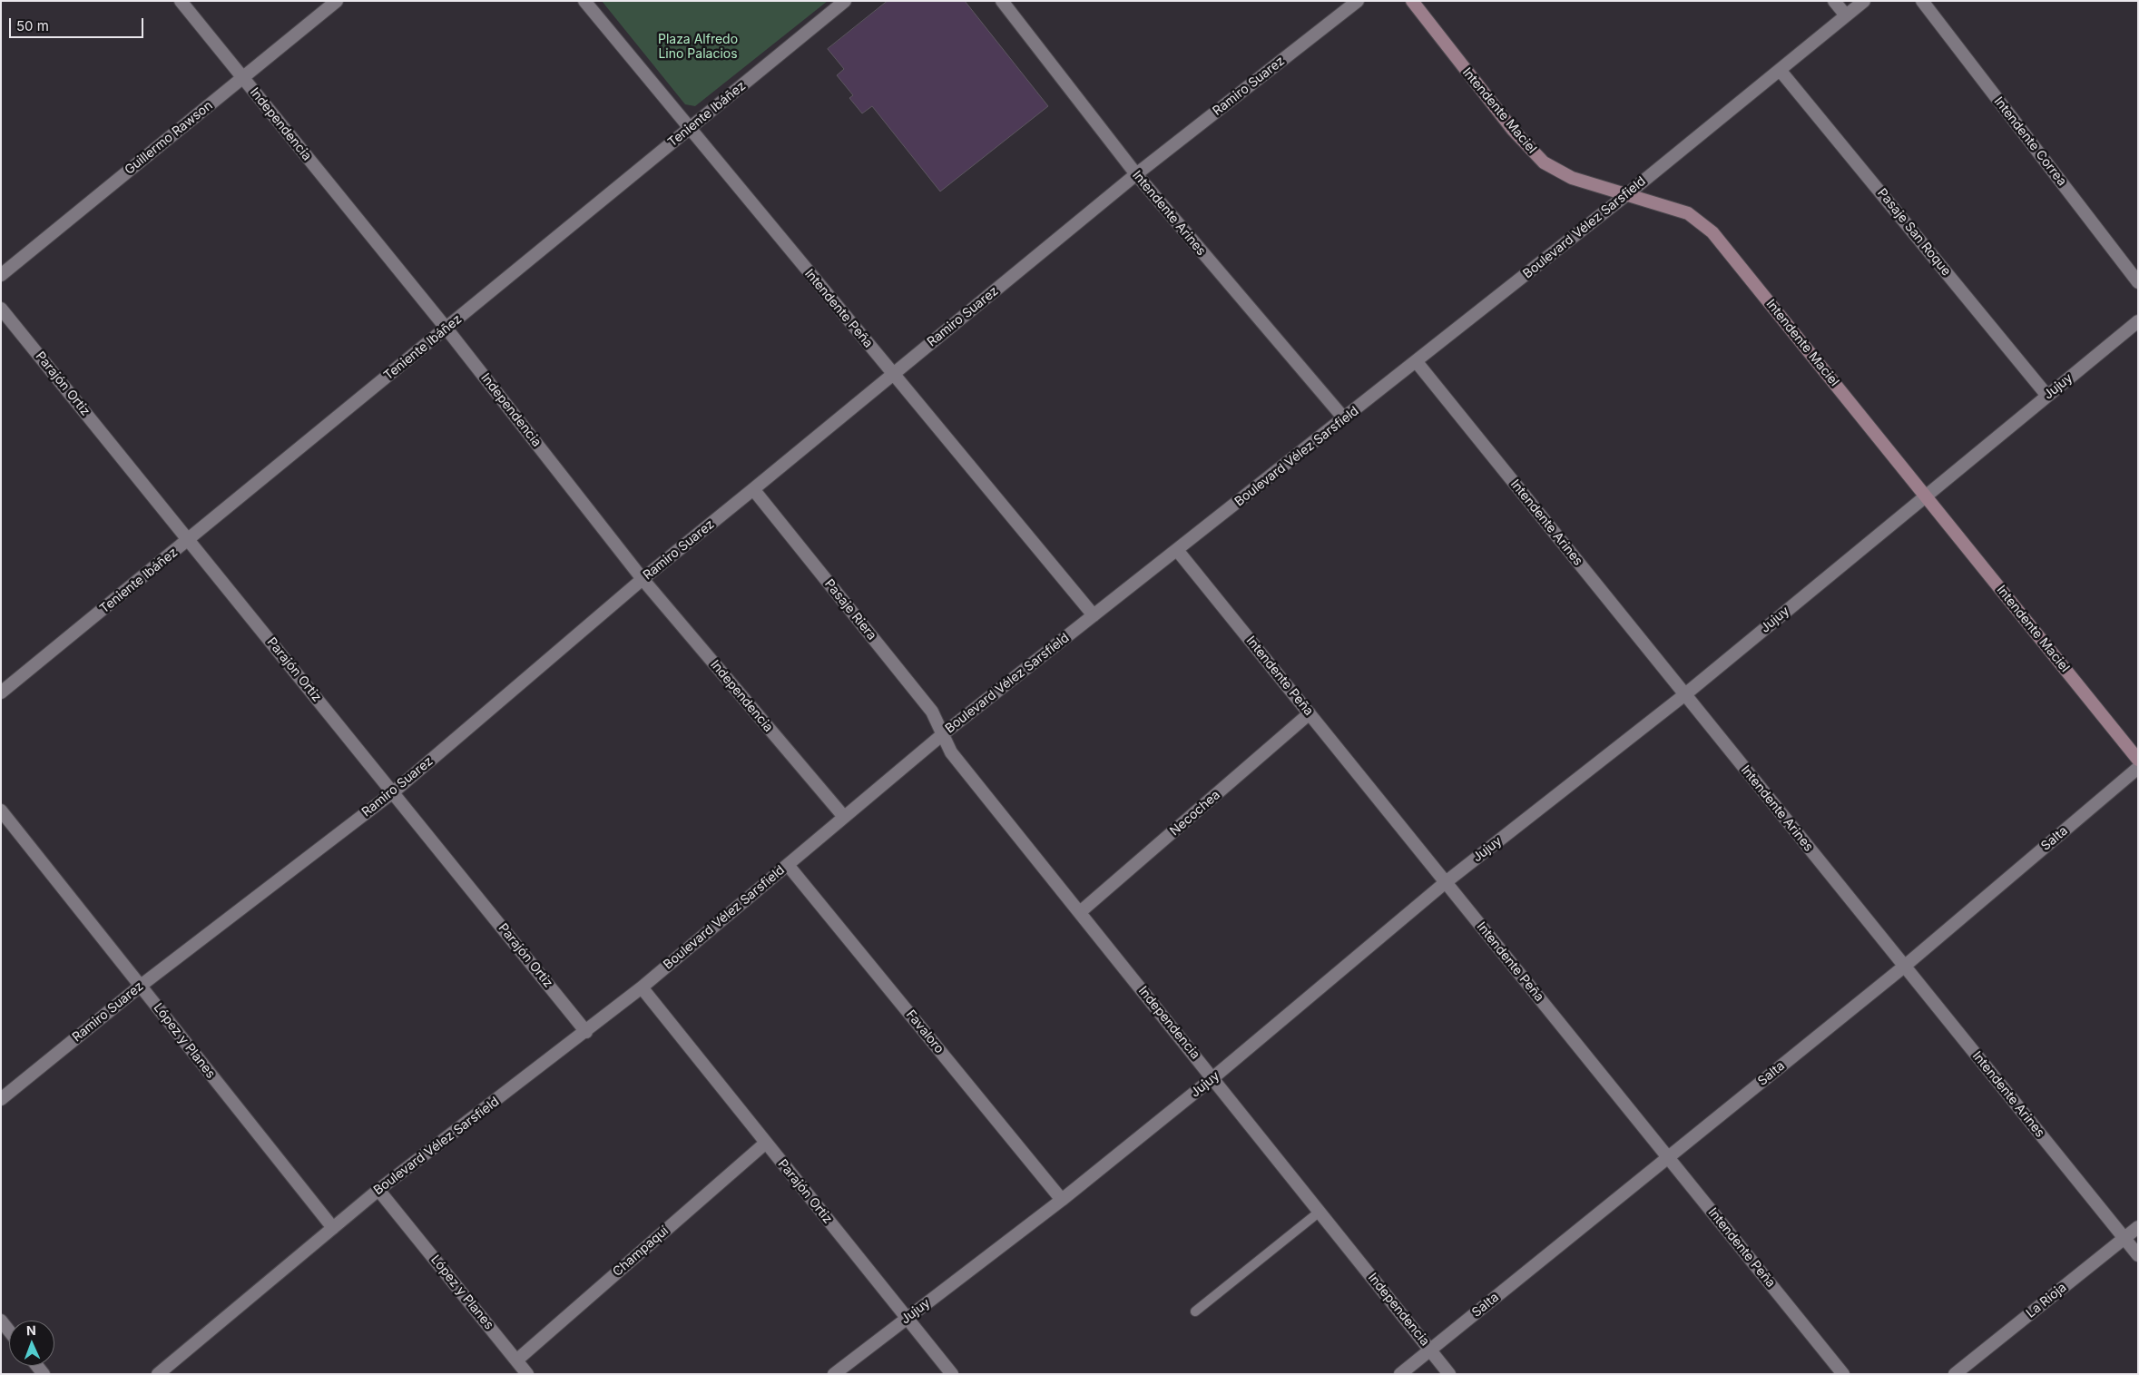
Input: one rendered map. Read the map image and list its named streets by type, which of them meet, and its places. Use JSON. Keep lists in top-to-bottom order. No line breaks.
{"streets":{"main road":["Intendente Maciel"],"street":["Ramiro Suarez","Teniente Ibáñez","Independencia","Guillermo Rawson","Intendente Correa","Intendente Arines","Boulevard Vélez Sarsfield","Pasaje San Roque","Intendente Peña","Parajón Ortiz","Jujuy","Pasaje Riera","Necochea","Salta","Favaloro","López y Planes","Champaquí","La Rioja"]},"crossings":[["Ramiro Suarez","Independencia"],["Ramiro Suarez","Intendente Arines"],["Ramiro Suarez","Intendente Peña"],["Ramiro Suarez","Parajón Ortiz"],["Ramiro Suarez","Pasaje Riera"],["Ramiro Suarez","López y Planes"],["Intendente Maciel","Boulevard Vélez Sarsfield"],["Intendente Maciel","Jujuy"],["Teniente Ibáñez","Independencia"],["Teniente Ibáñez","Intendente Peña"],["Teniente Ibáñez","Parajón Ortiz"],["Independencia","Guillermo Rawson"],["Independencia","Boulevard Vélez Sarsfield"],["Independencia","Jujuy"],["Independencia","Pasaje Riera"],["Independencia","Necochea"],["Independencia","Salta"],["Intendente Arines","Boulevard Vélez Sarsfield"],["Intendente Arines","Jujuy"],["Intendente Arines","Salta"],["Intendente Arines","La Rioja"],["Boulevard Vélez Sarsfield","Pasaje San Roque"],["Boulevard Vélez Sarsfield","Intendente Peña"],["Boulevard Vélez Sarsfield","Parajón Ortiz"],["Boulevard Vélez Sarsfield","Pasaje Riera"],["Boulevard Vélez Sarsfield","Favaloro"],["Boulevard Vélez Sarsfield","López y Planes"],["Pasaje San Roque","Jujuy"],["Intendente Peña","Jujuy"],["Intendente Peña","Necochea"],["Intendente Peña","Salta"],["Parajón Ortiz","Jujuy"],["Parajón Ortiz","Champaquí"],["Jujuy","Favaloro"],["López y Planes","Champaquí"]],"parks":["Plaza Alfredo Lino Palacios"],"scale_bar":"50 m","north":"top"}
